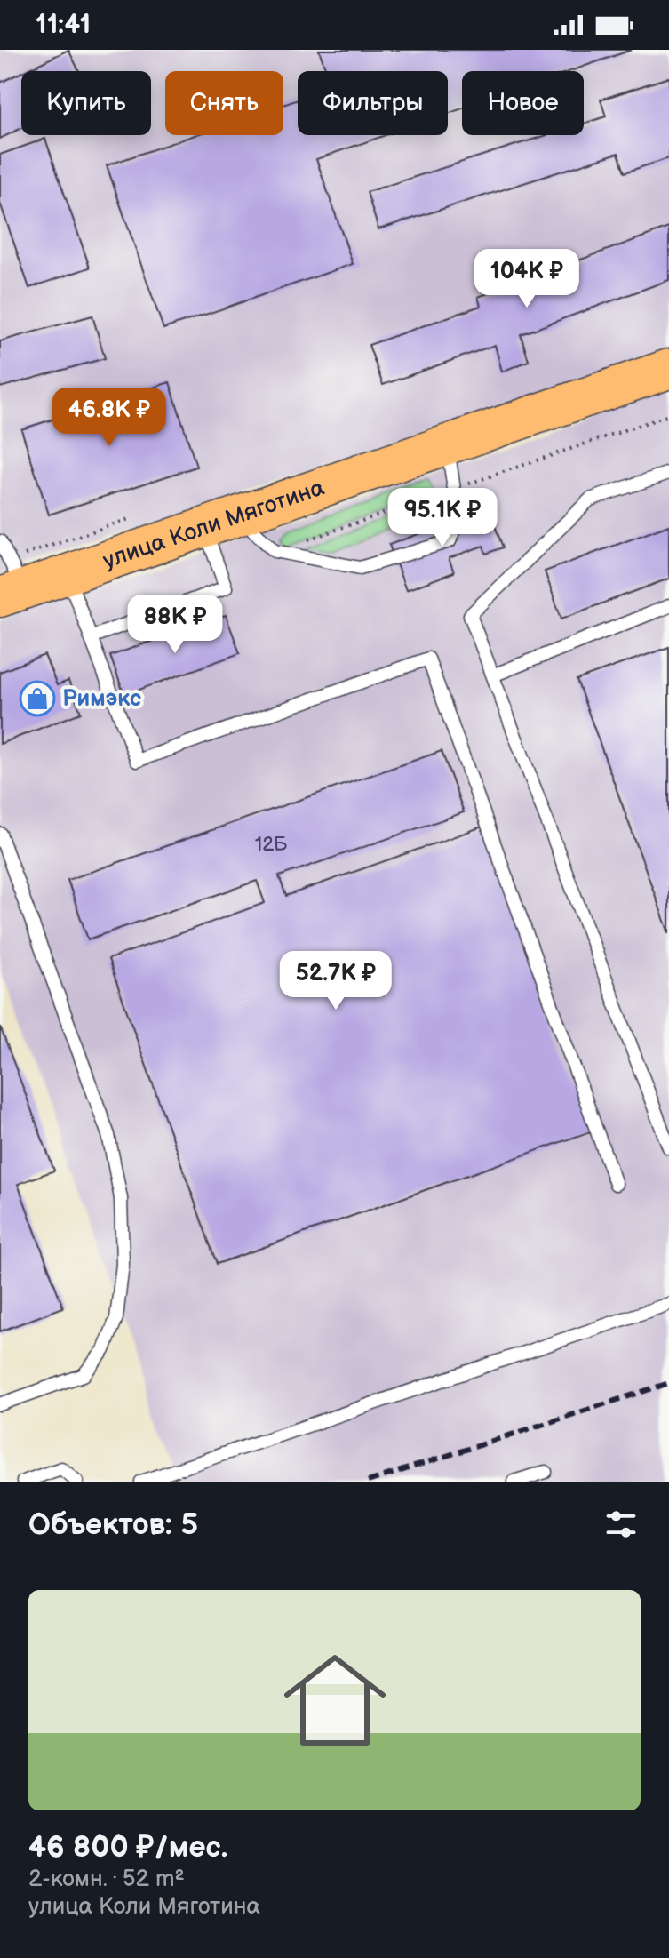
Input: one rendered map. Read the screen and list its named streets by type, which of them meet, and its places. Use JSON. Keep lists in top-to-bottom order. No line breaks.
{"streets":{"main road":["улица Коли Мяготина"]},"places":{"shop":["Римэкс"]},"house_numbers":["12Б"],"page":{"status":"11:41","chip":["Купить","Снять","Фильтры","Новое"],"price":["104K ₽","46.8K ₽","95.1K ₽","88K ₽","52.7K ₽"],"heading":"Объектов: 5","list":[{"name":"46 800 ₽/мес.","note":"2-комн. · 52 m² · улица Коли Мяготина"}]}}
